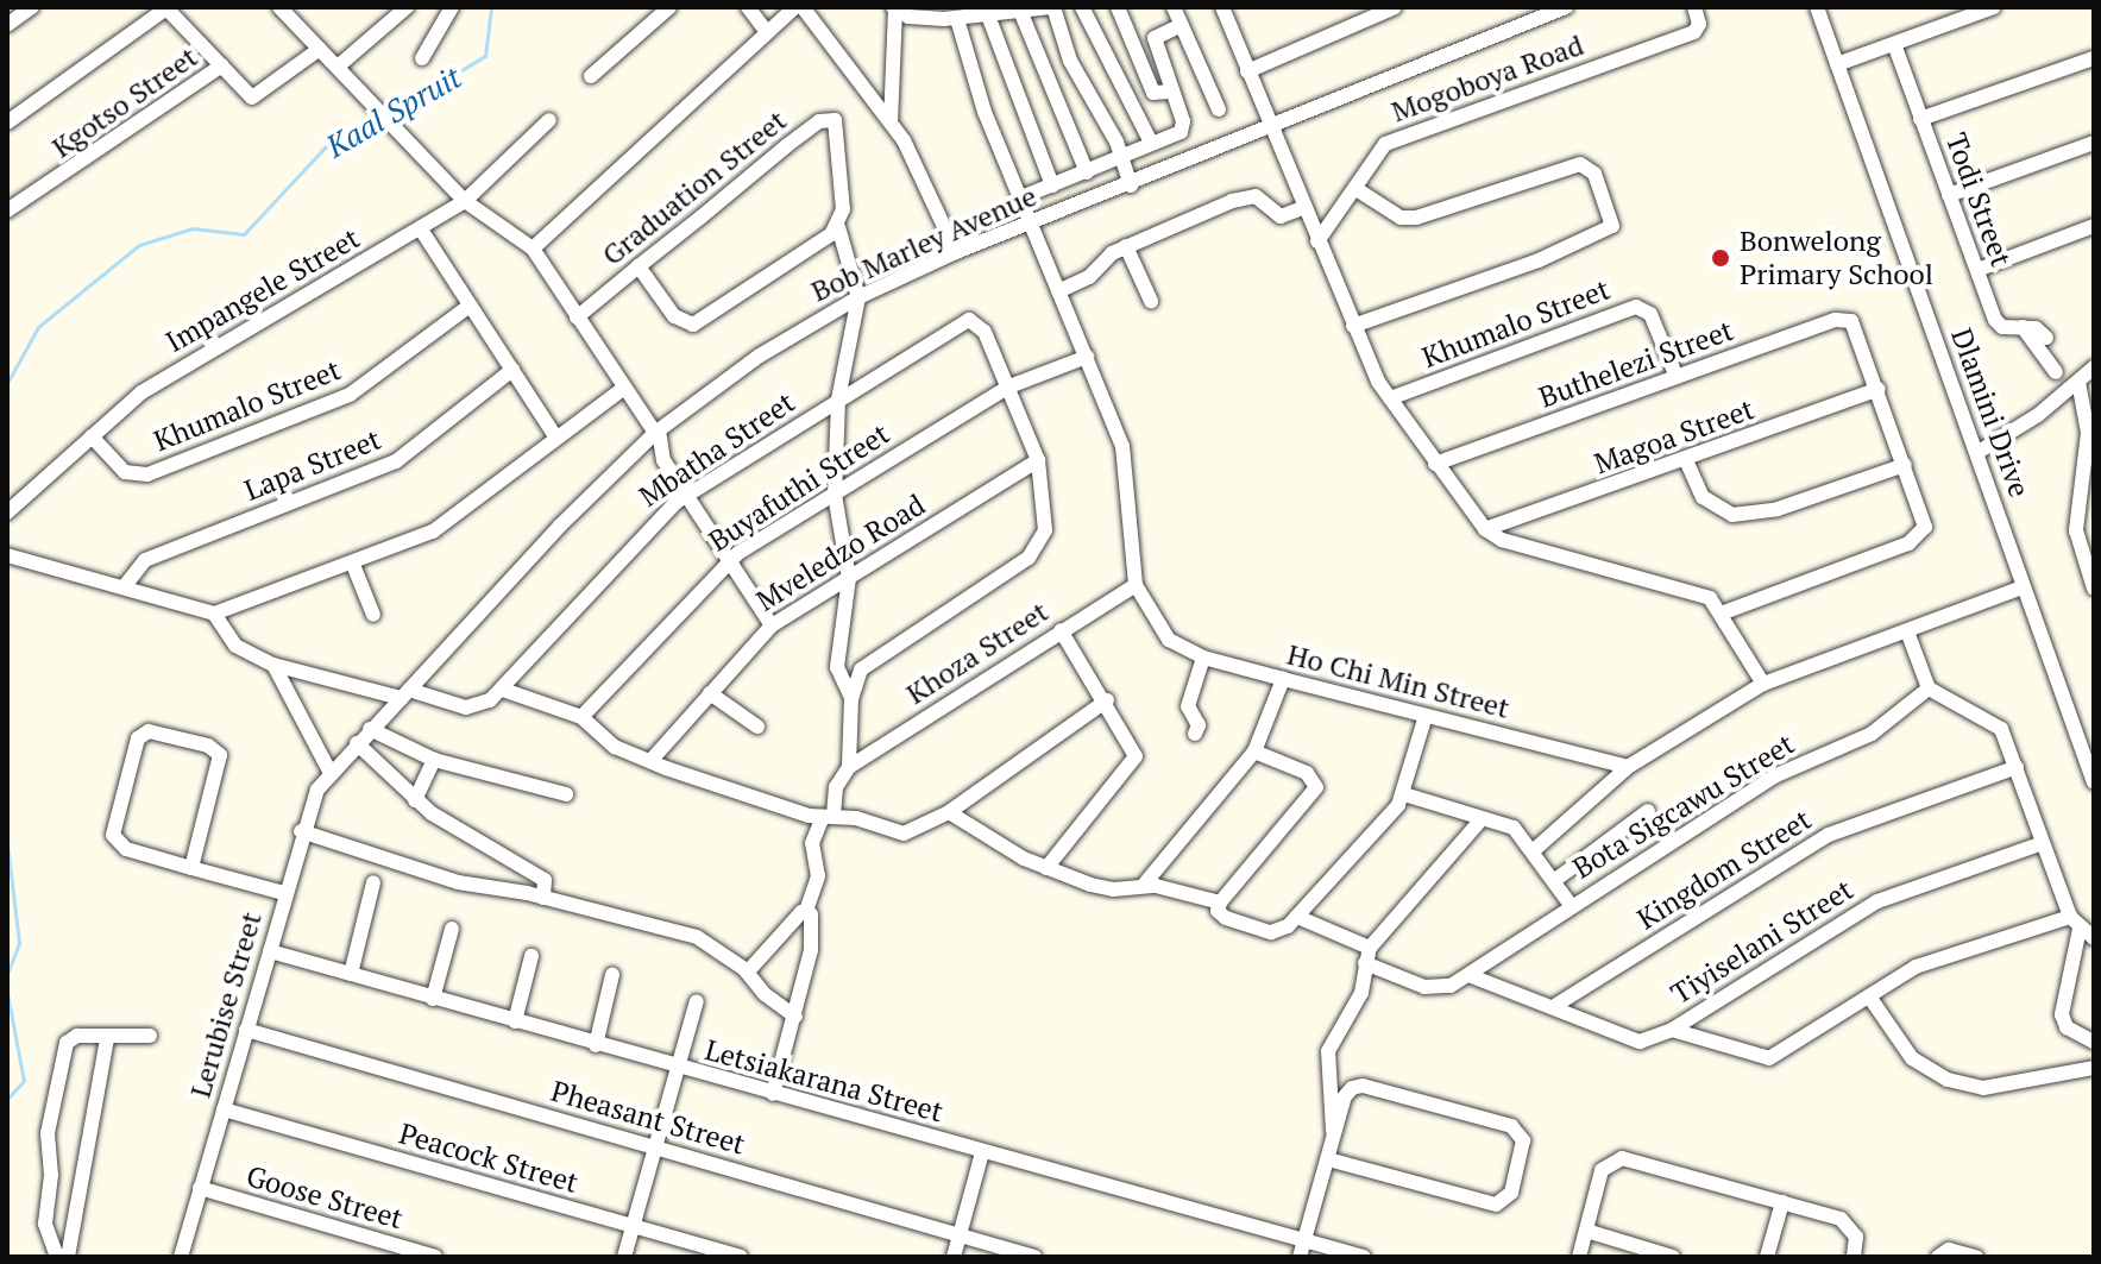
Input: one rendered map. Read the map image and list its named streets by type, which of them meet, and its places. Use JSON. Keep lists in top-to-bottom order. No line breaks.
{"streets":{"street":["Mogoboya Road","Kgotso Street","Graduation Street","Todi Street","Bob Marley Avenue","Impangele Street","Khumalo Street","Buthelezi Street","Dlamini Drive","Magoa Street","Mbatha Street","Lapa Street","Buyafuthi Street","Mveledzo Road","Khoza Street","Ho Chi Min Street","Bota Sigcawu Street","Kingdom Street","Tiyiselani Street","Lerubise Street","Letsiakarana Street","Pheasant Street","Peacock Street","Goose Street"]},"crossings":[["Bob Marley Avenue","Mbatha Street"],["Bob Marley Avenue","Ho Chi Min Street"],["Bob Marley Avenue","Lerubise Street"],["Impangele Street","Khumalo Street"],["Khumalo Street","Buthelezi Street"],["Buthelezi Street","Magoa Street"],["Mbatha Street","Buyafuthi Street"],["Buyafuthi Street","Ho Chi Min Street"],["Khoza Street","Ho Chi Min Street"],["Lerubise Street","Letsiakarana Street"],["Lerubise Street","Pheasant Street"],["Lerubise Street","Peacock Street"],["Lerubise Street","Goose Street"]],"water":["Kaal Spruit"],"places":["Bonwelong Primary School"]}
